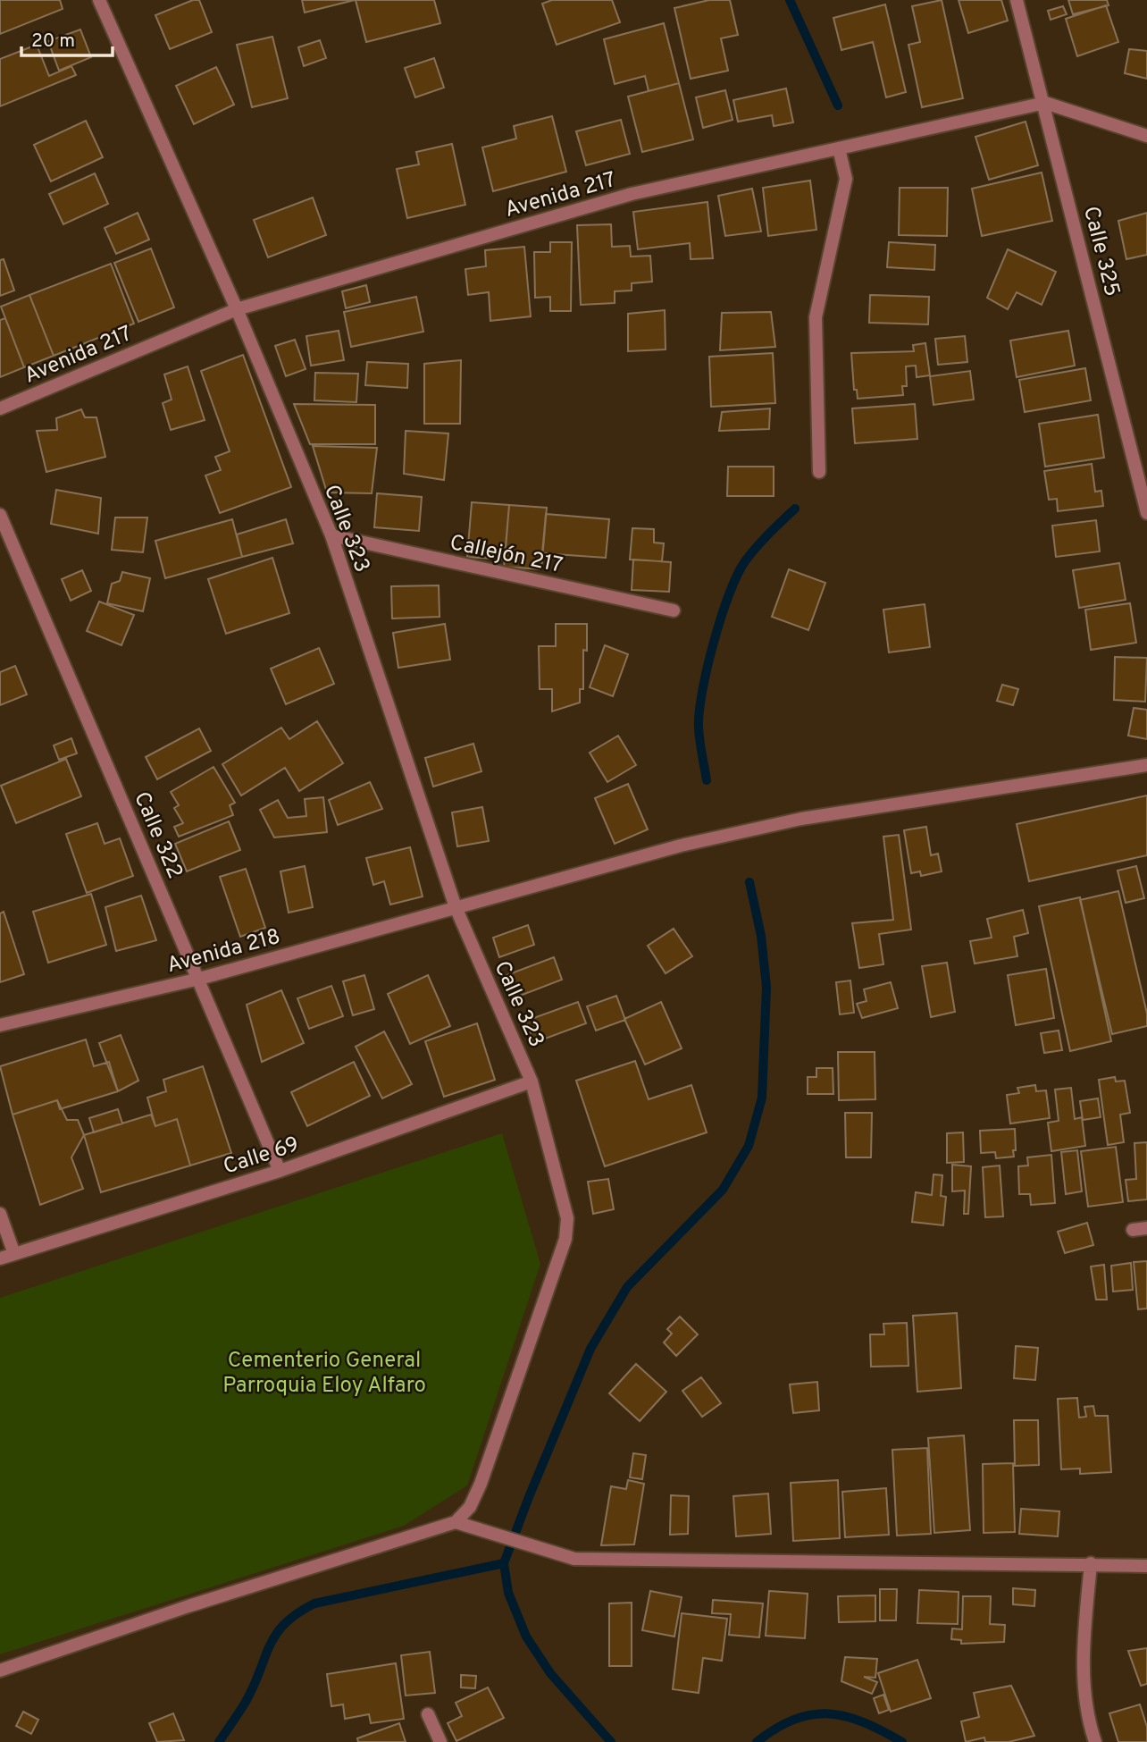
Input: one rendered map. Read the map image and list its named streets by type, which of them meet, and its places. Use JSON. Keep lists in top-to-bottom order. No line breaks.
{"streets":{"street":["Avenida 217","Calle 325","Calle 323","Callejón 217","Calle 322","Avenida 218","Calle 69"]},"crossings":[["Avenida 217","Calle 325"],["Avenida 217","Calle 323"],["Calle 323","Callejón 217"],["Calle 323","Avenida 218"],["Calle 323","Calle 69"],["Calle 322","Avenida 218"],["Calle 322","Calle 69"]],"parks":["Cementerio General Parroquia Eloy Alfaro"],"scale_bar":"20 m"}
